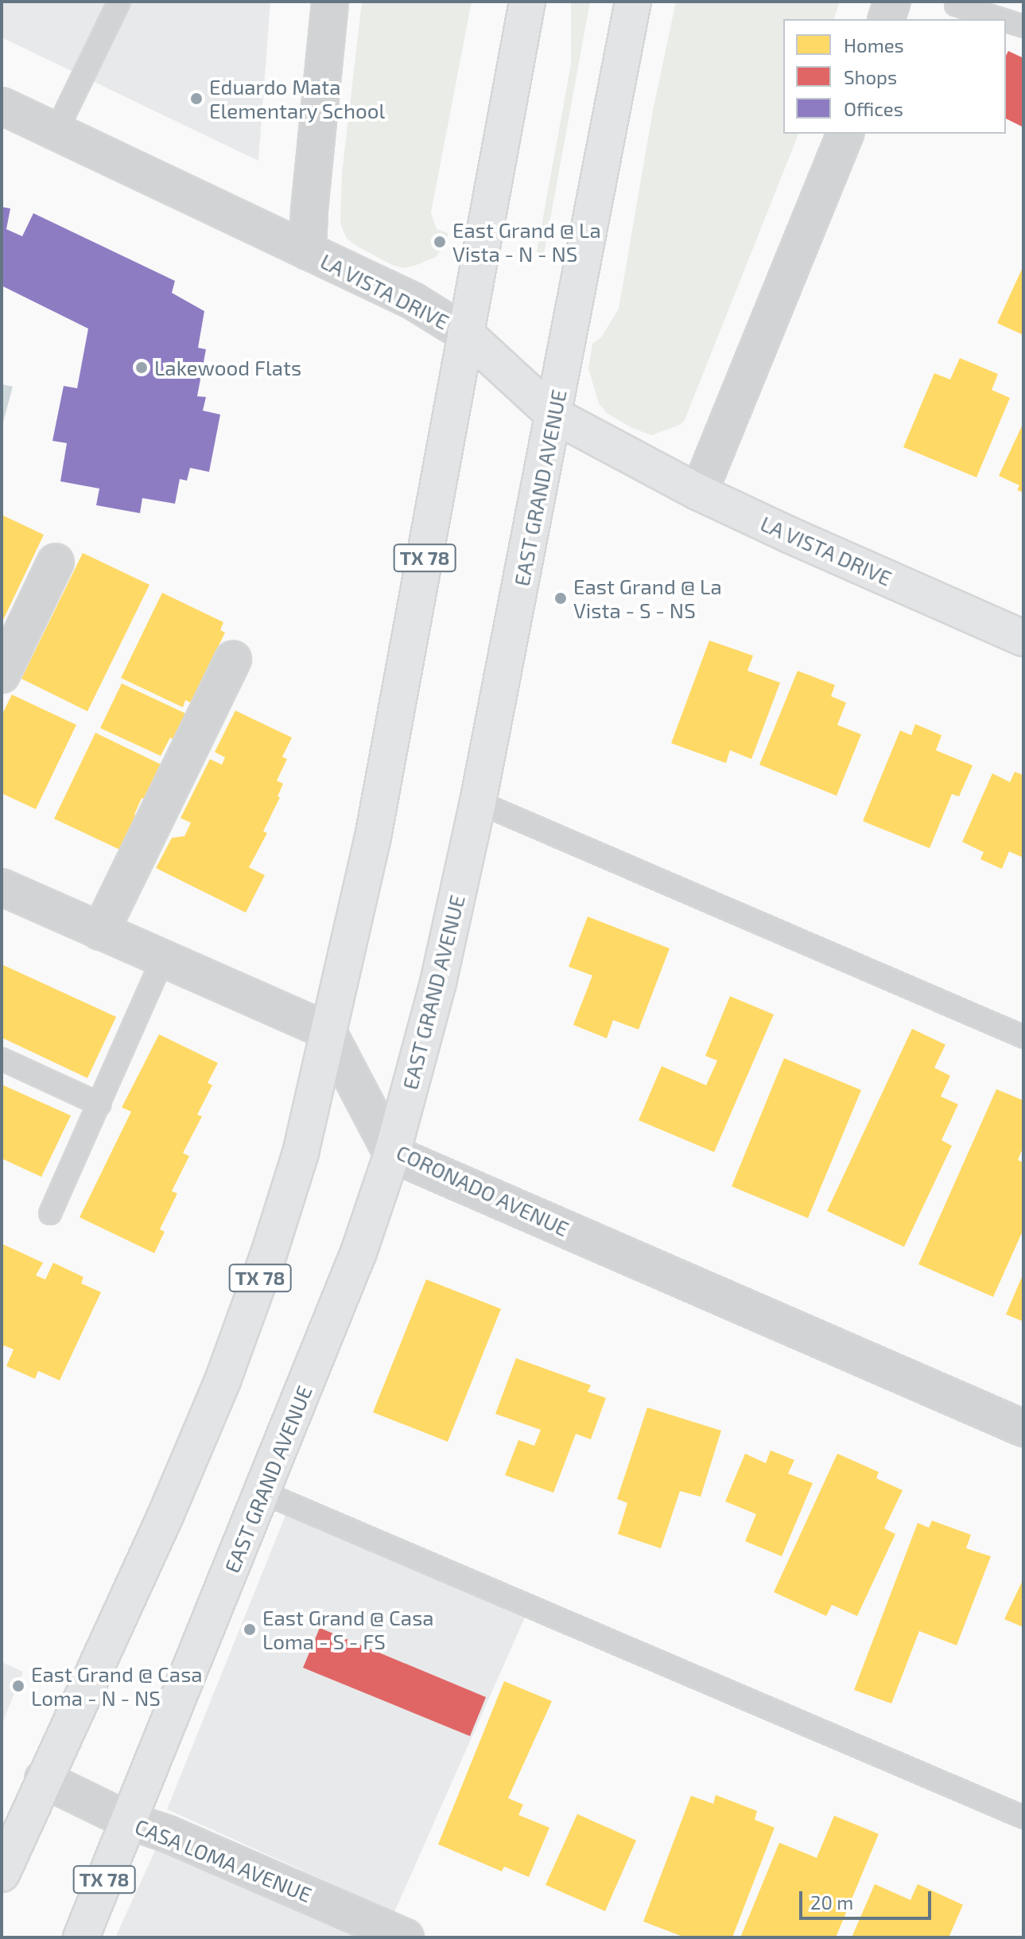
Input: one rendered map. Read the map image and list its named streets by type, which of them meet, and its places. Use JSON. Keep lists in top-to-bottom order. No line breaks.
{"streets":{"main road":["LA VISTA DRIVE","EAST GRAND AVENUE","TX 78"],"street":["CORONADO AVENUE","CASA LOMA AVENUE"]},"crossings":[["LA VISTA DRIVE","EAST GRAND AVENUE"],["LA VISTA DRIVE","TX 78"],["EAST GRAND AVENUE","CORONADO AVENUE"],["EAST GRAND AVENUE","CASA LOMA AVENUE"],["TX 78","CORONADO AVENUE"],["TX 78","CASA LOMA AVENUE"]],"places":["Eduardo Mata Elementary School","East Grand @ La Vista - N - NS","Lakewood Flats","East Grand @ La Vista - S - NS","East Grand @ Casa Loma - S - FS","East Grand @ Casa Loma - N - NS"],"legend":["Homes","Shops","Offices"],"scale_bar":"20 m"}
